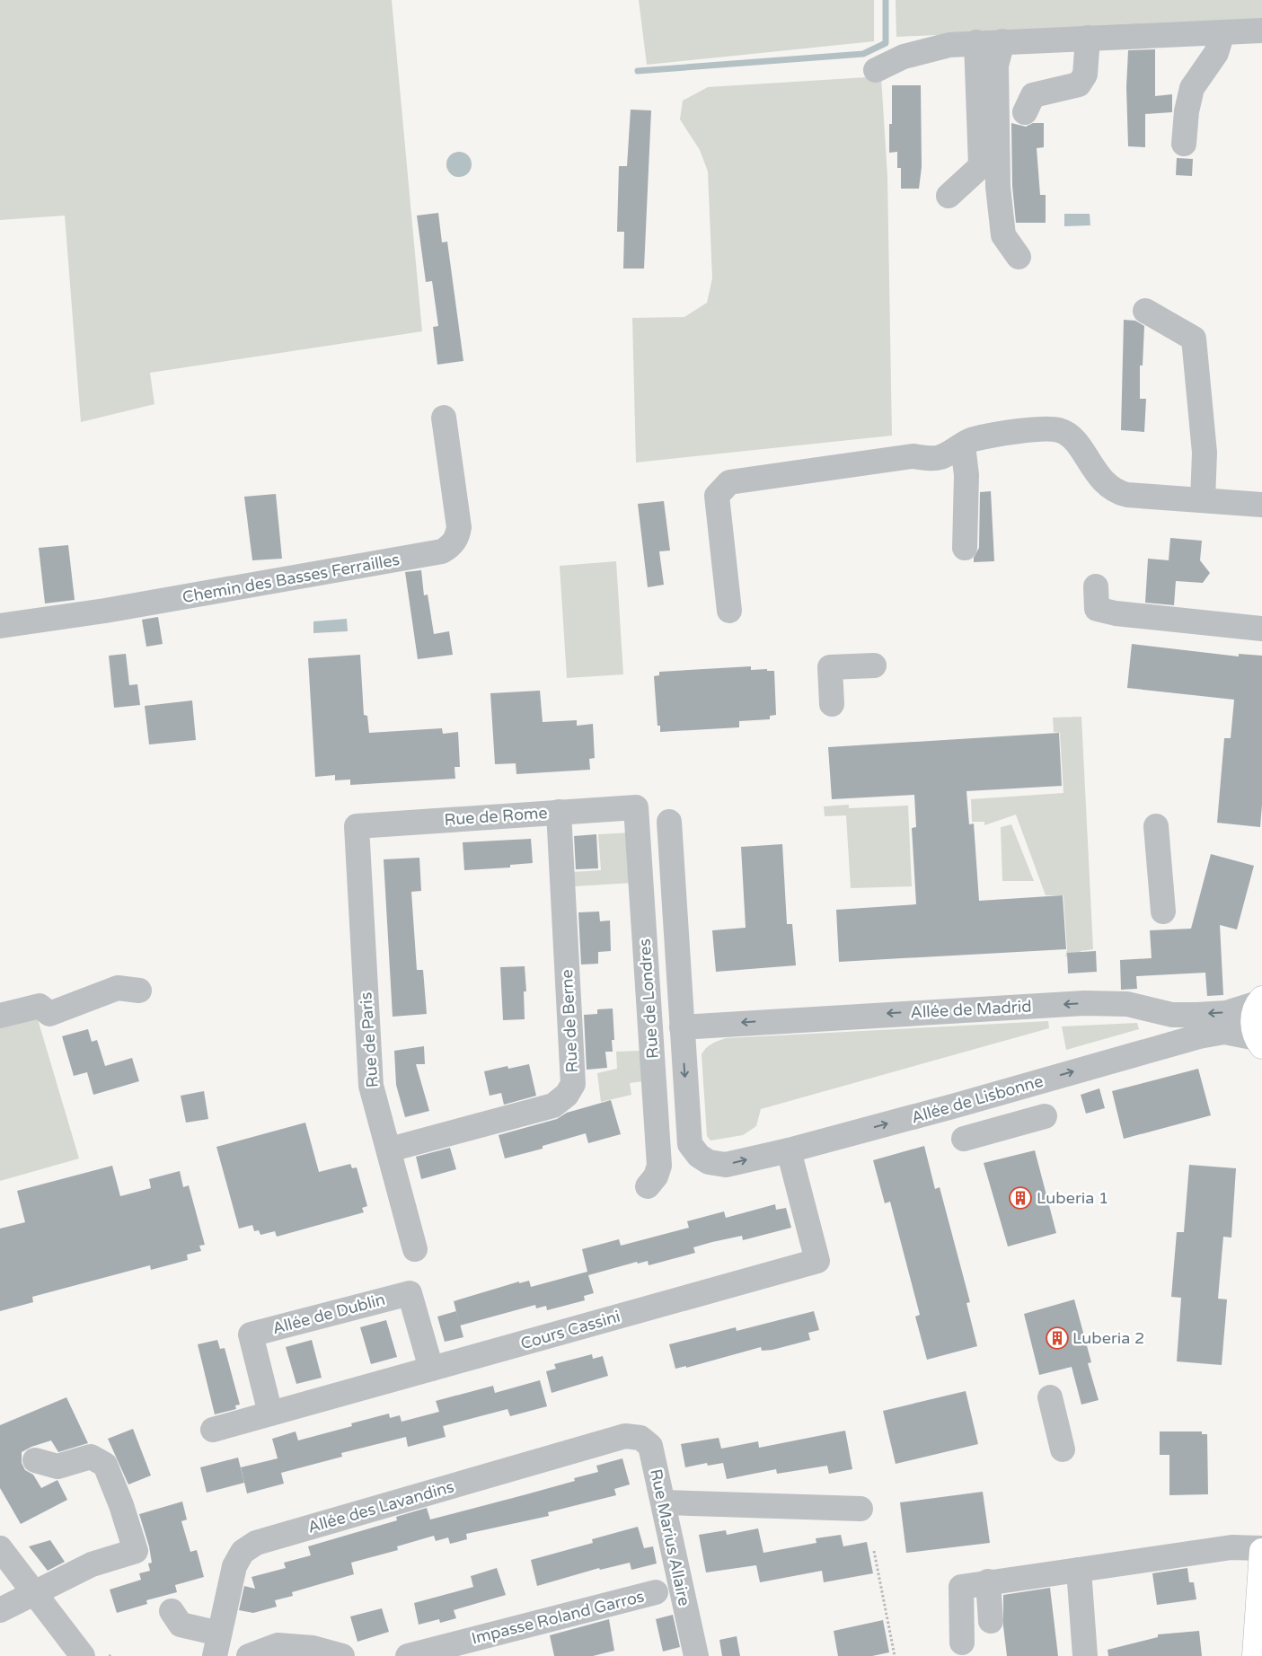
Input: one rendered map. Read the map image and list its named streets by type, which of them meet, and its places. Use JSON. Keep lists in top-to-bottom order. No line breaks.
{"streets":{"street":["Chemin des Basses Ferrailles","Rue de Rome","Rue de Londres","Allée de Madrid","Rue de Berne","Rue de Paris","Allée de Lisbonne","Allée de Dublin","Cours Cassini","Allée des Lavandins","Rue Marius Allaire","Impasse Roland Garros"]},"crossings":[["Rue de Rome","Rue de Londres"],["Rue de Rome","Rue de Berne"],["Rue de Rome","Rue de Paris"],["Allée de Madrid","Allée de Lisbonne"],["Rue de Berne","Rue de Paris"],["Allée de Lisbonne","Cours Cassini"],["Allée de Dublin","Cours Cassini"],["Allée des Lavandins","Rue Marius Allaire"]],"one_way":["Allée de Madrid","Allée de Lisbonne"],"places":{"building":["Luberia 1","Luberia 2"]}}
